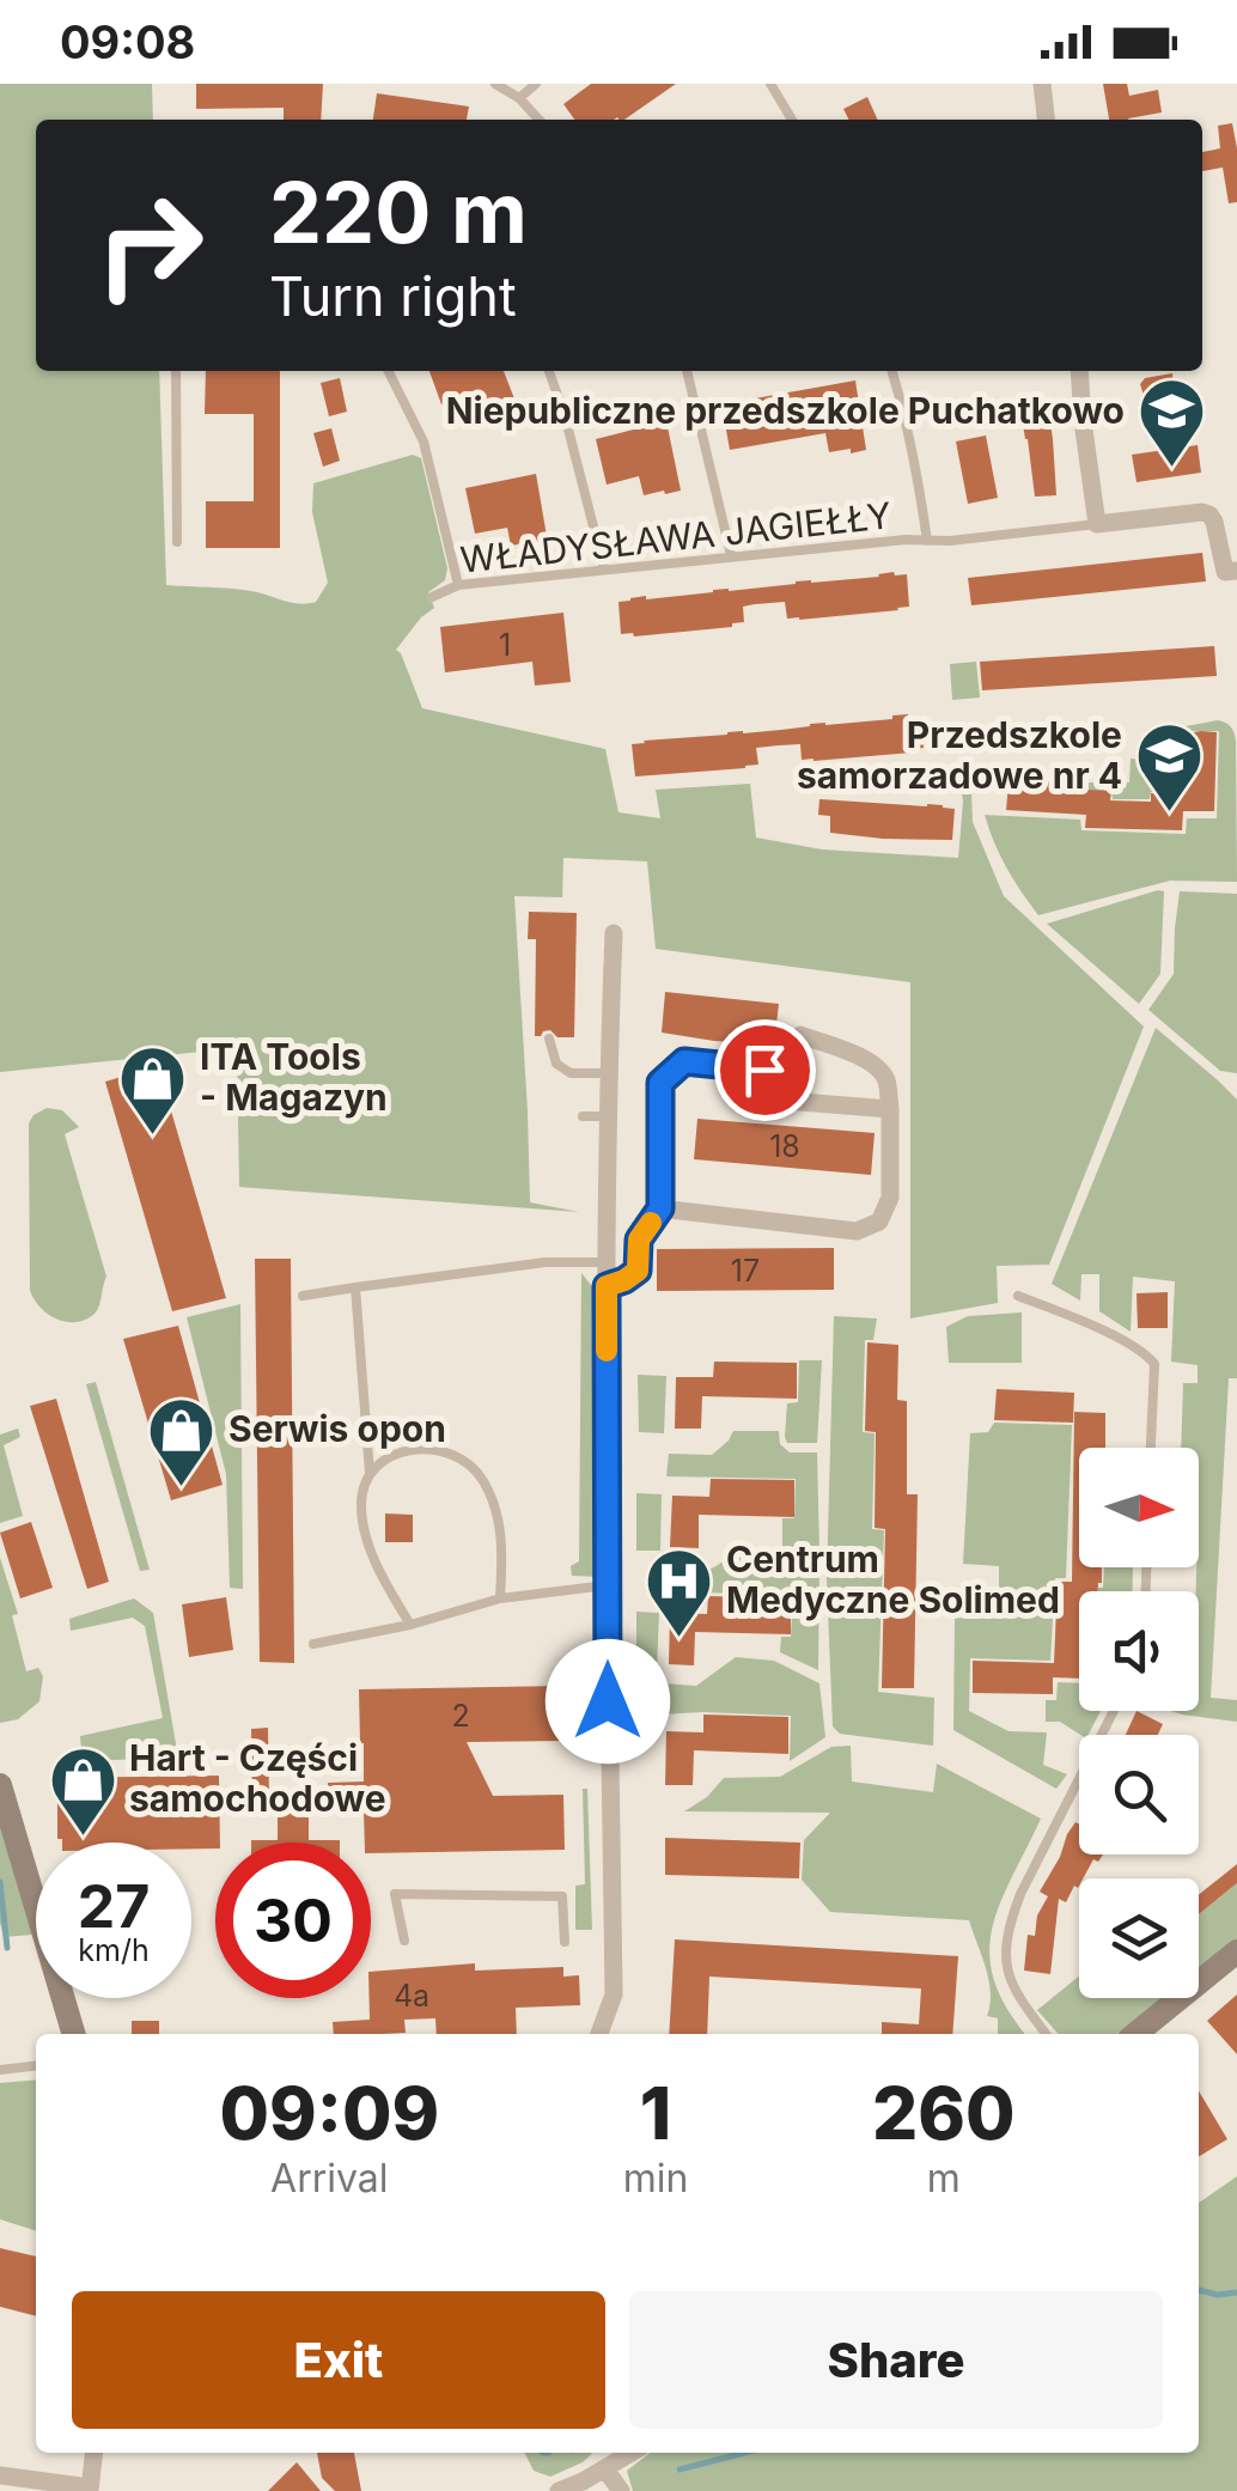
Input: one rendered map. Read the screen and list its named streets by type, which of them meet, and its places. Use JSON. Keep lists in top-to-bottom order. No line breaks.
{"streets":{"lane":["WŁADYSŁAWA JAGIEŁŁY"]},"places":{"school or university":["Niepubliczne przedszkole Puchatkowo","Przedszkole samorzadowe nr 4"],"shop":["ITA Tools - Magazyn","Serwis opon","Hart - Części samochodowe"],"hospital":["Centrum Medyczne Solimed"]},"house_numbers":["1","18","17","2","4a"],"north":"right","page":{"status":"09:08","turn":["220 m","Turn right"],"speed":"27 km/h","limit":"30","eta":["09:09","Arrival","1","min","260","m"],"buttons":["Exit","Share"]}}
